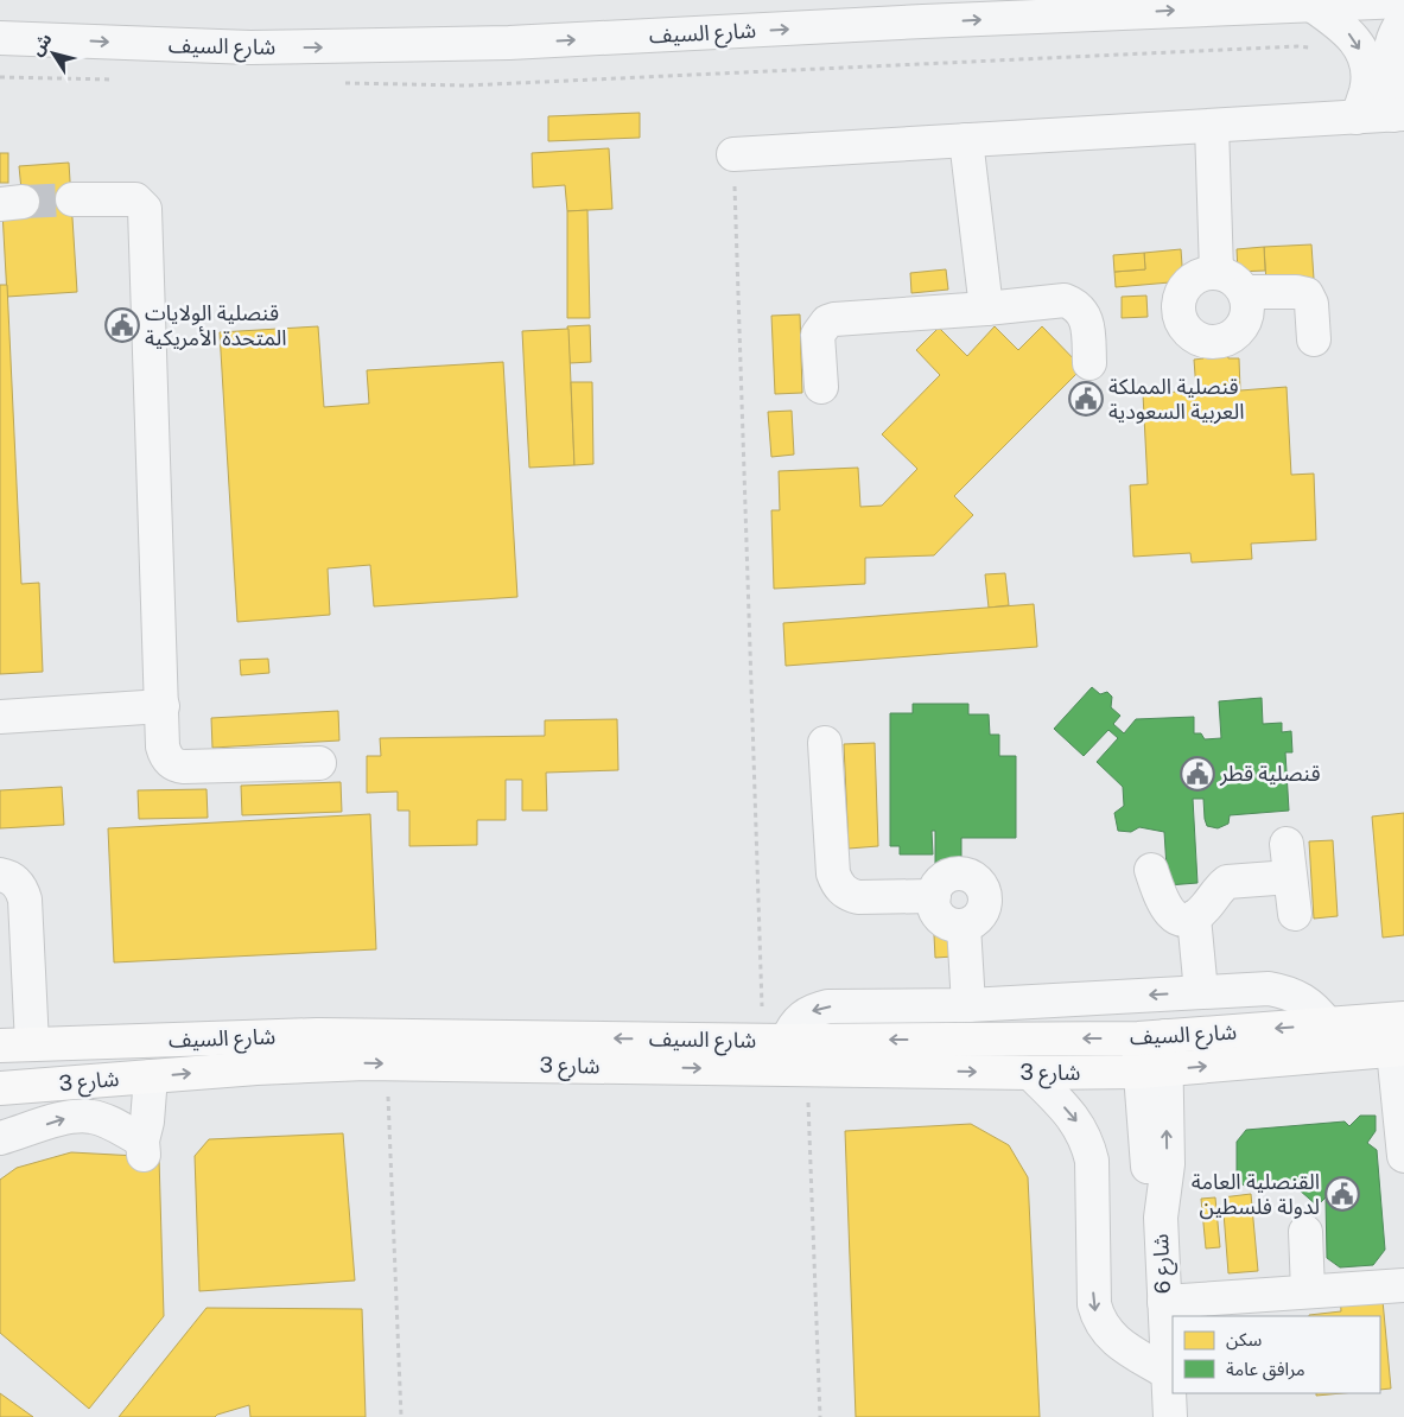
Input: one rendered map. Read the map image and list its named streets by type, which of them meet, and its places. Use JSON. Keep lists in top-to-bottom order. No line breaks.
{"streets":{"main road":["شارع السيف","شارع 3"],"street":["شارع 6"]},"crossings":[["شارع السيف","شارع 3"],["شارع السيف","شارع 6"],["شارع 3","شارع 6"]],"one_way":["شارع 3"],"places":{"public building":["قنصلية الولايات المتحدة الأمريكية","قنصلية المملكة العربية السعودية","قنصلية قطر","القنصلية العامة لدولة فلسطين"]},"legend":["سكن","مرافق عامة"],"north":"top left"}
